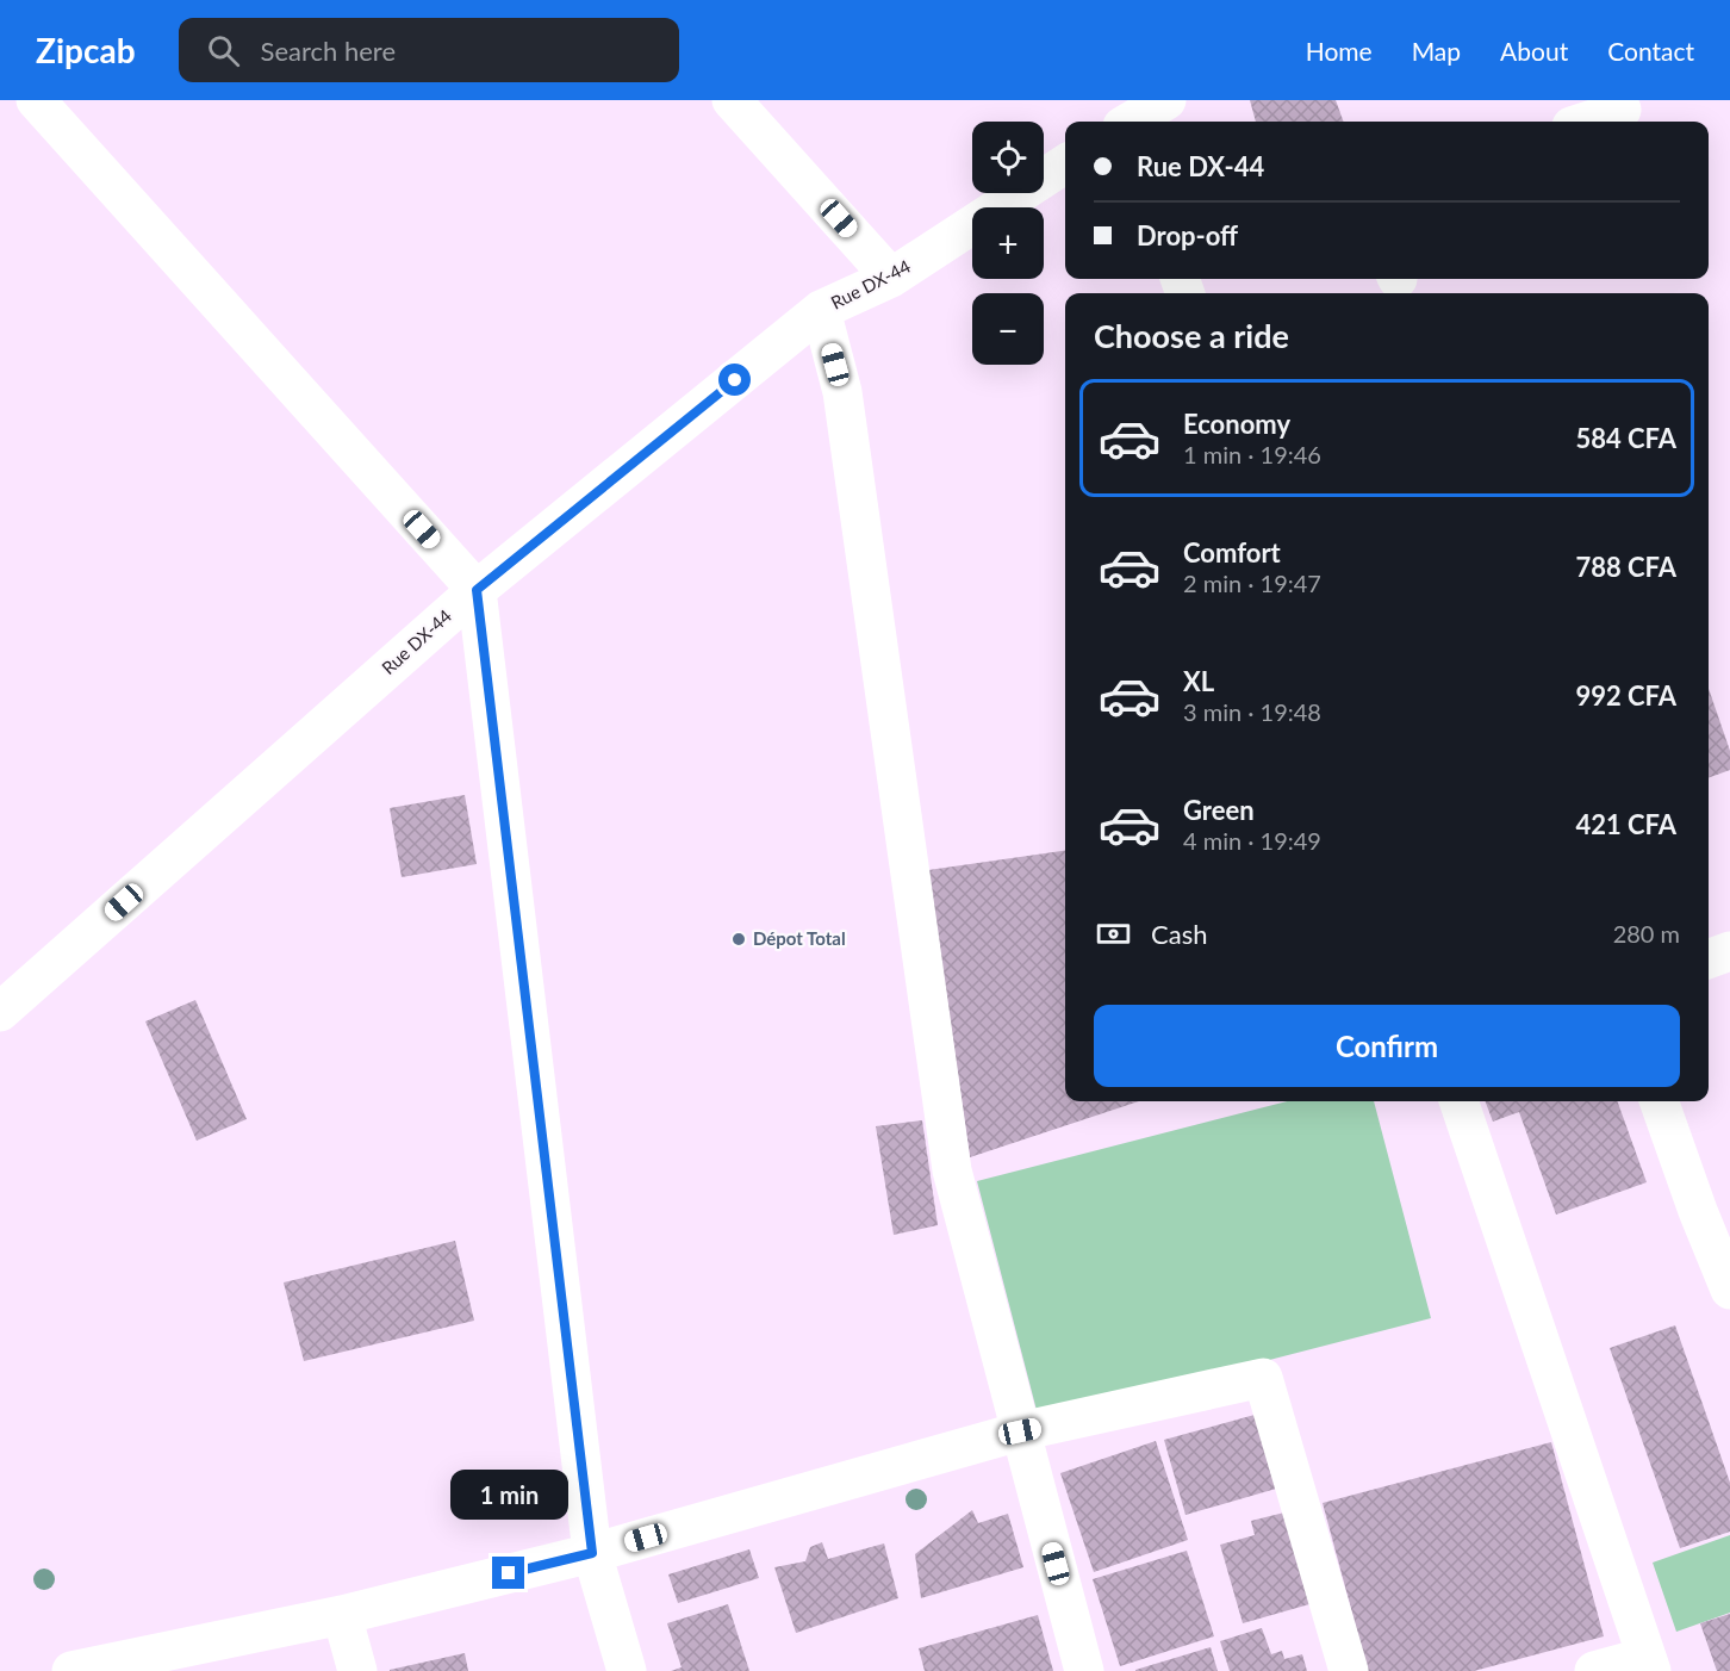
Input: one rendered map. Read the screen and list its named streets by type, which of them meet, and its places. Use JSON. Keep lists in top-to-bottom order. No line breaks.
{"streets":{"street":["Rue DX-44"]},"places":["Dépot Total"],"page":{"header":"Zipcab","search":"Search here","nav":["Home","Map","About","Contact"],"map_buttons":["+","−"],"banner":["Rue DX-44","Drop-off"],"heading":"Choose a ride","list":[{"name":"Economy","note":"1 min · 19:46","value":"584 CFA"},{"name":"Comfort","note":"2 min · 19:47","value":"788 CFA"},{"name":"XL","note":"3 min · 19:48","value":"992 CFA"},{"name":"Green","note":"4 min · 19:49","value":"421 CFA"}],"pay":["Cash","280 m"],"buttons":"Confirm","bubble":"1 min"}}
